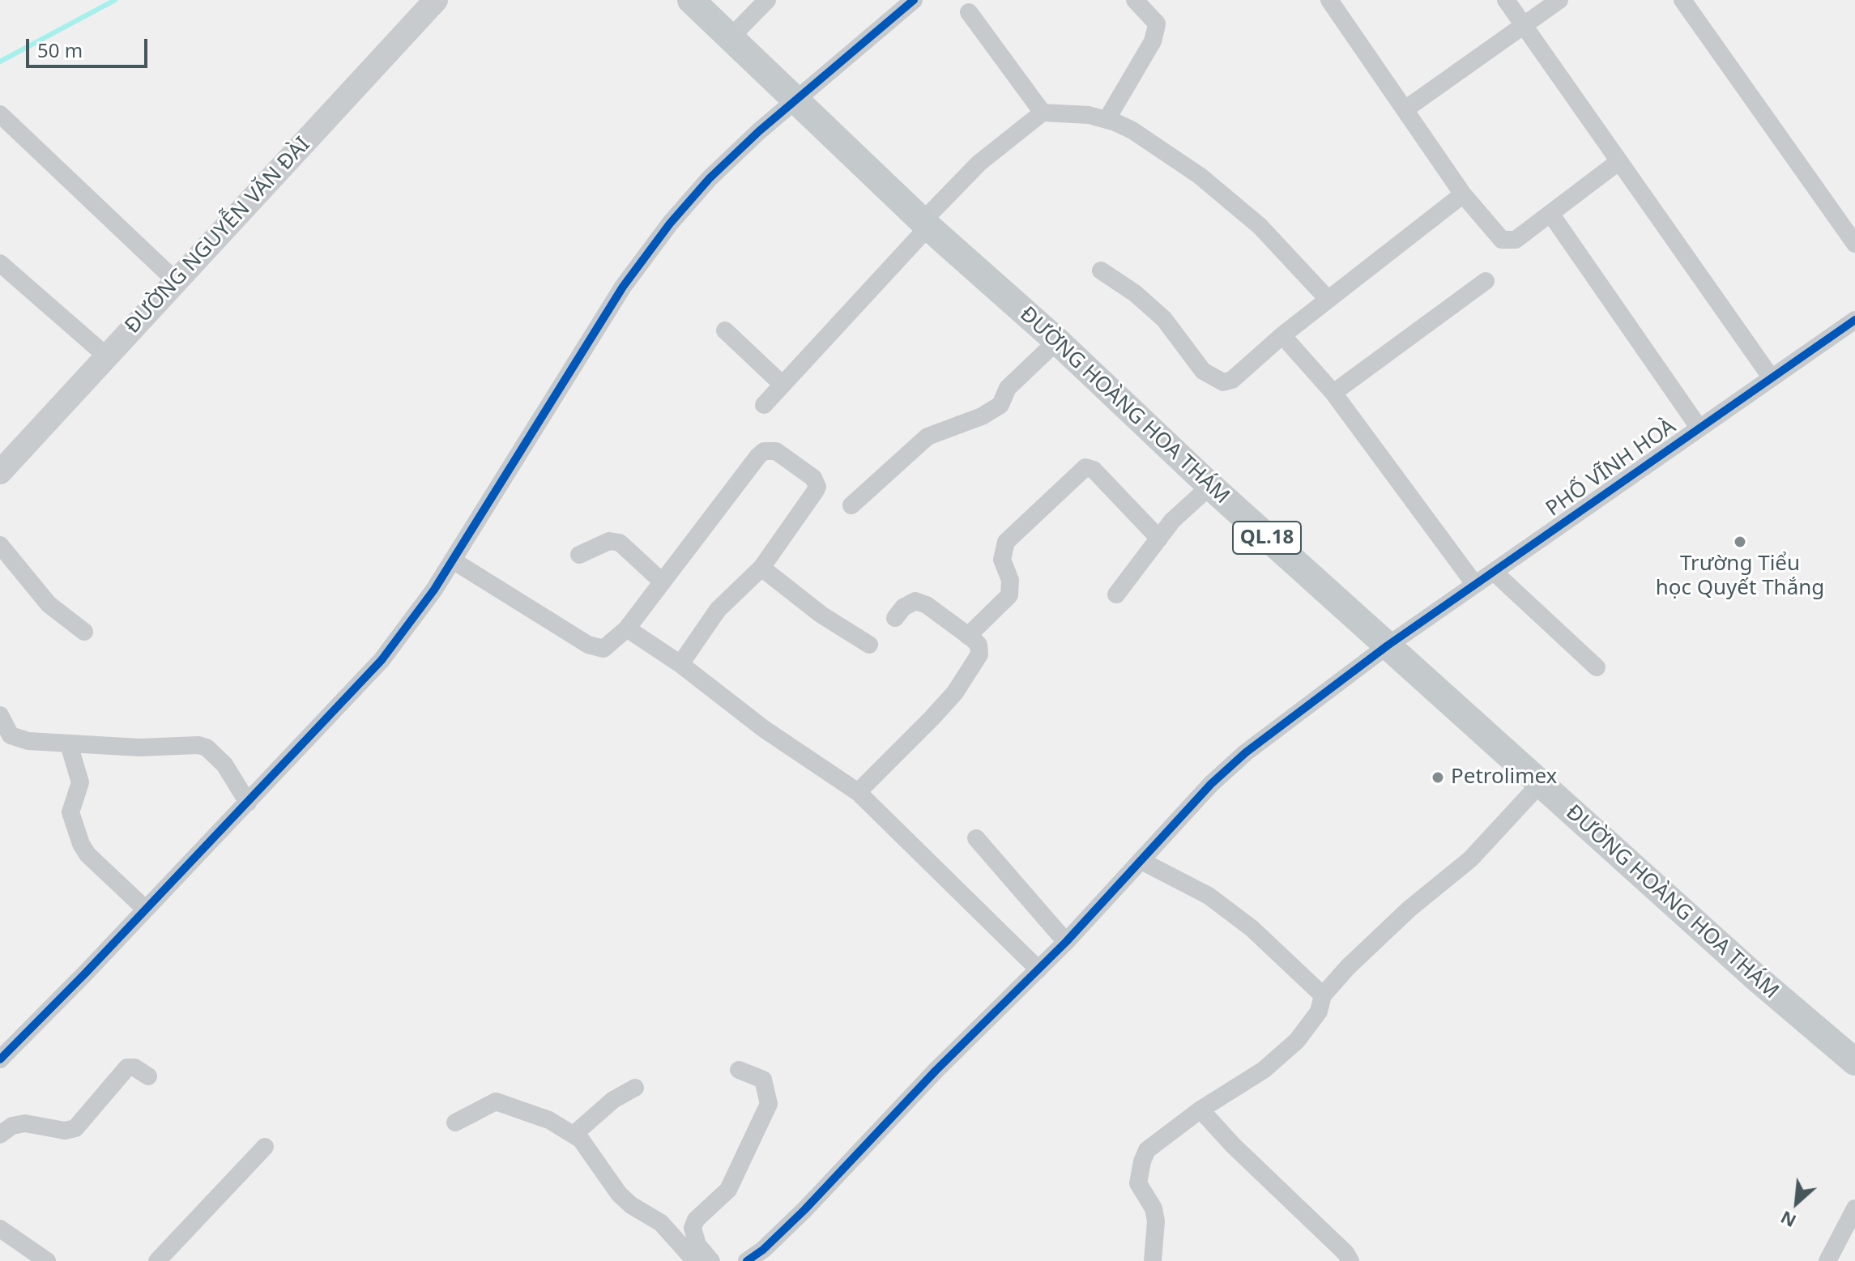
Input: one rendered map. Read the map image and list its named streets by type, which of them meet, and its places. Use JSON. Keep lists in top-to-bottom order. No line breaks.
{"streets":{"main road":["ĐƯỜNG HOÀNG HOA THÁM","QL.18"],"street":["ĐƯỜNG NGUYỄN VĂN ĐÀI","PHỐ VĨNH HOÀ"]},"crossings":[["ĐƯỜNG HOÀNG HOA THÁM","PHỐ VĨNH HOÀ"]],"places":["Trường Tiểu học Quyết Thắng","Petrolimex"],"scale_bar":"50 m","north":"bottom left"}
